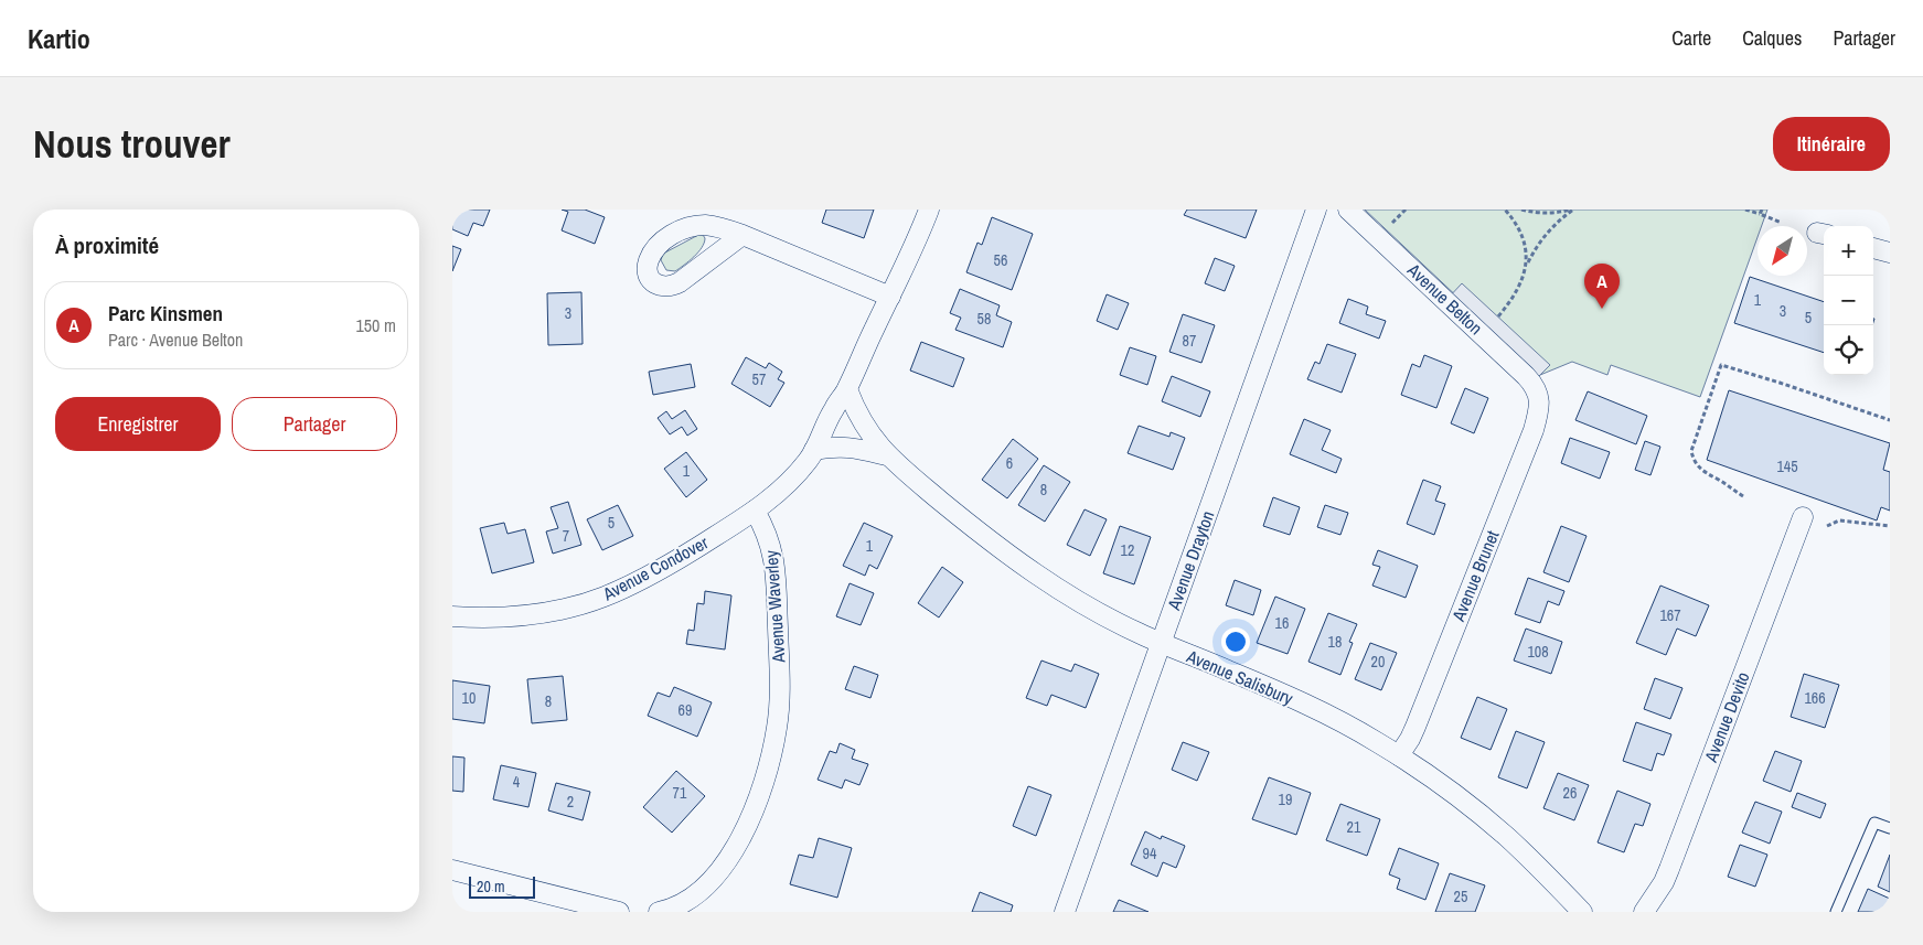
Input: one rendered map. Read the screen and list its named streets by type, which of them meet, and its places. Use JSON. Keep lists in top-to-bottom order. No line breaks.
{"streets":{"street":["Avenue Belton","Avenue Drayton","Avenue Condover","Avenue Brunet","Avenue Waverley","Avenue Salisbury","Avenue Devito"]},"crossings":[["Avenue Belton","Avenue Brunet"],["Avenue Drayton","Avenue Salisbury"],["Avenue Condover","Avenue Waverley"],["Avenue Brunet","Avenue Salisbury"]],"house_numbers":["56","1","3","3","5","58","87","57","6","145","1","8","5","7","1","12","167","16","18","108","20","10","166","8","69","4","71","26","19","2","21","94","25"],"scale_bar":"20 m","north":"bottom left","page":{"header":"Kartio","nav":["Carte","Calques","Partager"],"buttons":["Itinéraire",["Enregistrer","Partager"]],"title":"Nous trouver","heading":"À proximité","map_buttons":["+","−"],"pins":"A","list":[{"mark":"A","name":"Parc Kinsmen","note":"Parc · Avenue Belton","value":"150 m"}],"scale":"20 m"}}
